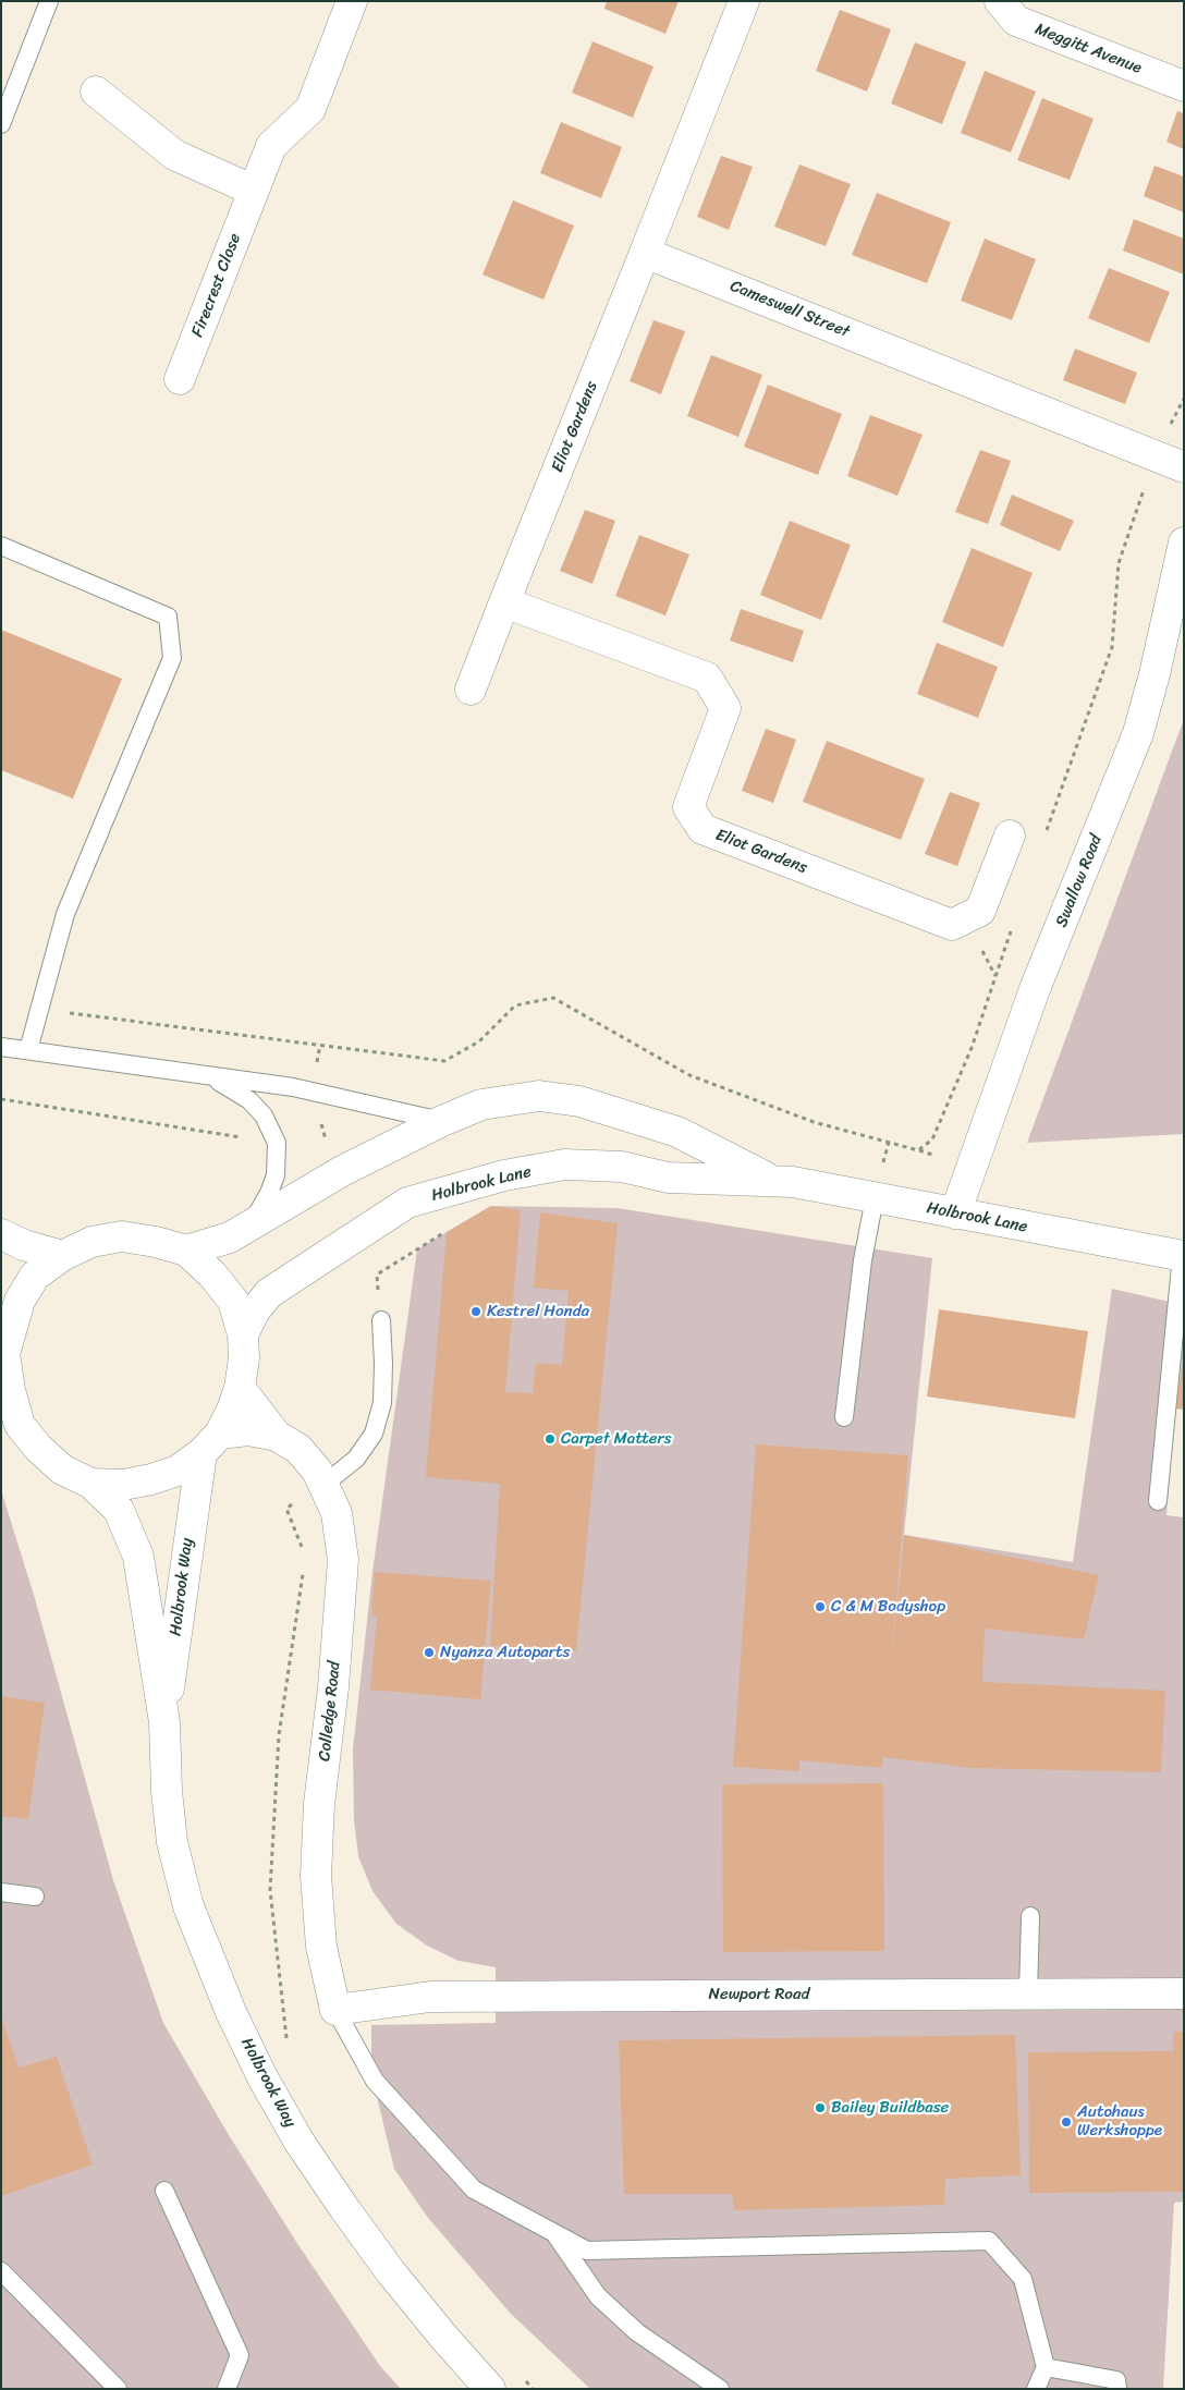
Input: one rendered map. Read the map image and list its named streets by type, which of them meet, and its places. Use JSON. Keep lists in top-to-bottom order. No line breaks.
{"streets":{"street":["Meggitt Avenue","Firecrest Close","Cameswell Street","Eliot Gardens","Swallow Road","Holbrook Lane","Holbrook Way","Colledge Road","Newport Road"]},"crossings":[["Cameswell Street","Eliot Gardens"],["Swallow Road","Holbrook Lane"],["Holbrook Lane","Holbrook Way"],["Holbrook Way","Colledge Road"],["Colledge Road","Newport Road"]],"places":["Kestrel Honda","Carpet Matters","C & M Bodyshop","Nyanza Autoparts","Bailey Buildbase","Autohaus Werkshoppe"]}
